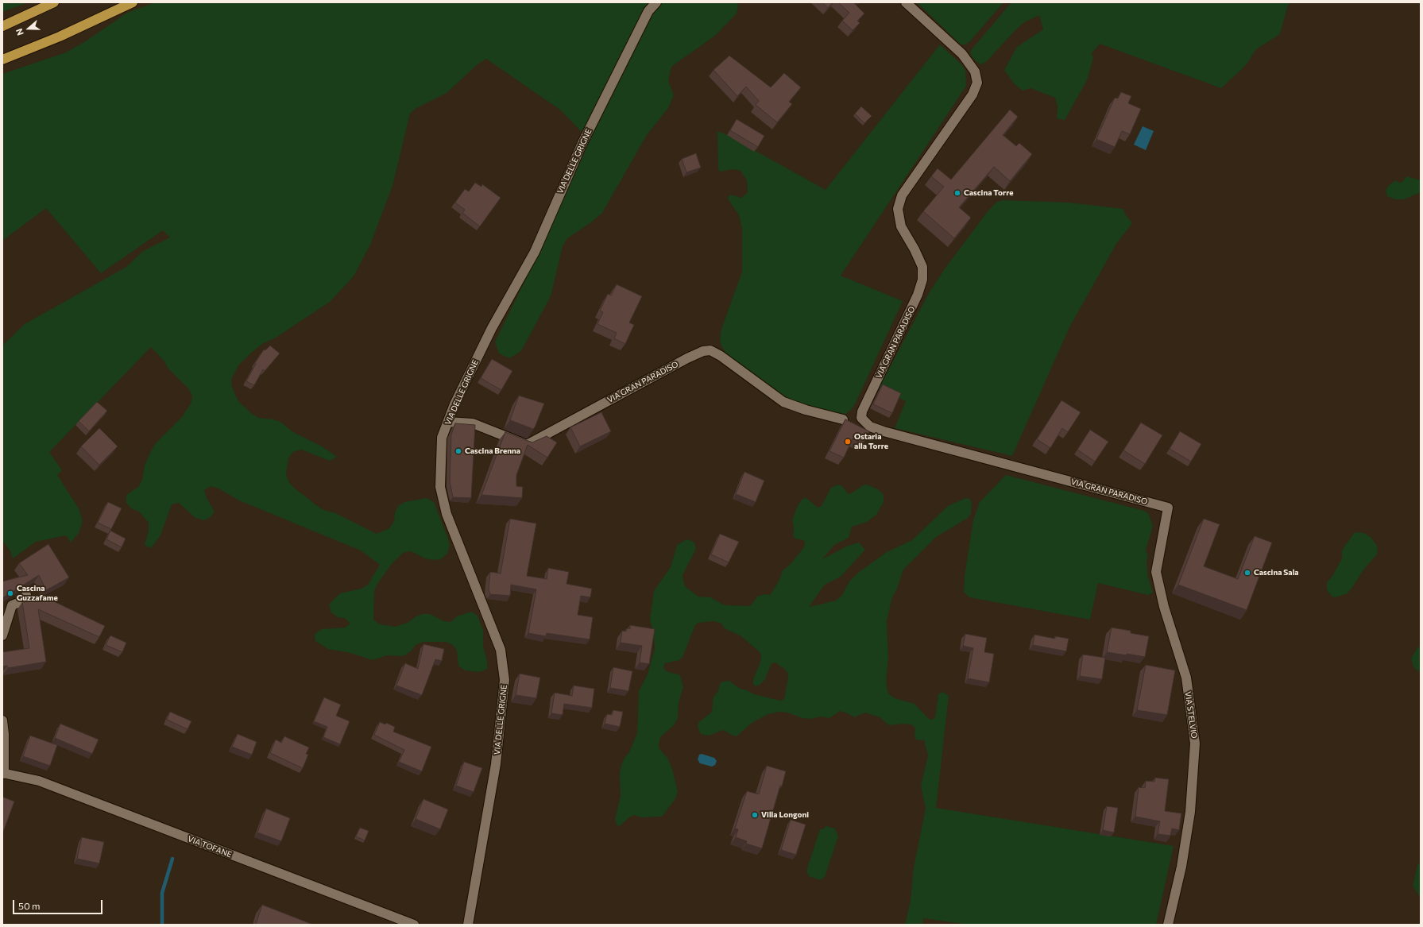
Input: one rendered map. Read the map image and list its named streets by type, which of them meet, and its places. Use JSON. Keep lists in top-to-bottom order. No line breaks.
{"streets":{"street":["VIA DELLE GRIGNE","VIA GRAN PARADISO","VIA STELVIO","VIA TOFANE"]},"crossings":[["VIA DELLE GRIGNE","VIA GRAN PARADISO"],["VIA GRAN PARADISO","VIA STELVIO"]],"places":["Cascina Torre","Ostaria alla Torre","Cascina Brenna","Cascina Sala","Cascina Guzzafame","Villa Longoni"],"scale_bar":"50 m","north":"left"}
